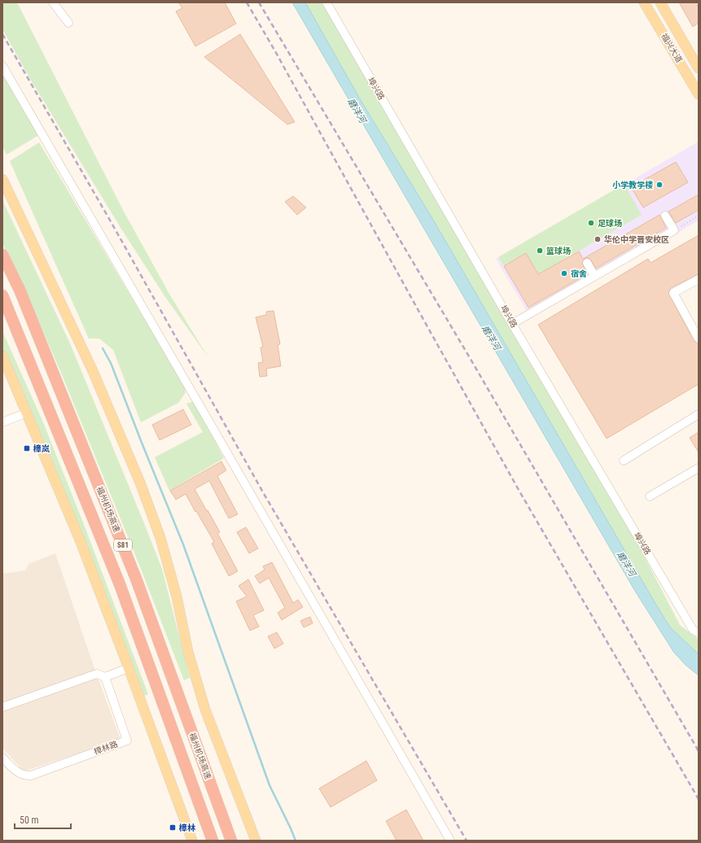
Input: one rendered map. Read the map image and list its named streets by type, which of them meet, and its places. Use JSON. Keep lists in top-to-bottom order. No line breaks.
{"streets":{"highway":["福州机场高速","S81"],"main road":["福兴大道"],"street":["埠兴路","樟林路"]},"water":["磨洋河"],"places":{"other":["小学教学楼","足球场","华伦中学晋安校区","篮球场","宿舍"],"transit":["樟岚","樟林"]},"scale_bar":"50 m"}
